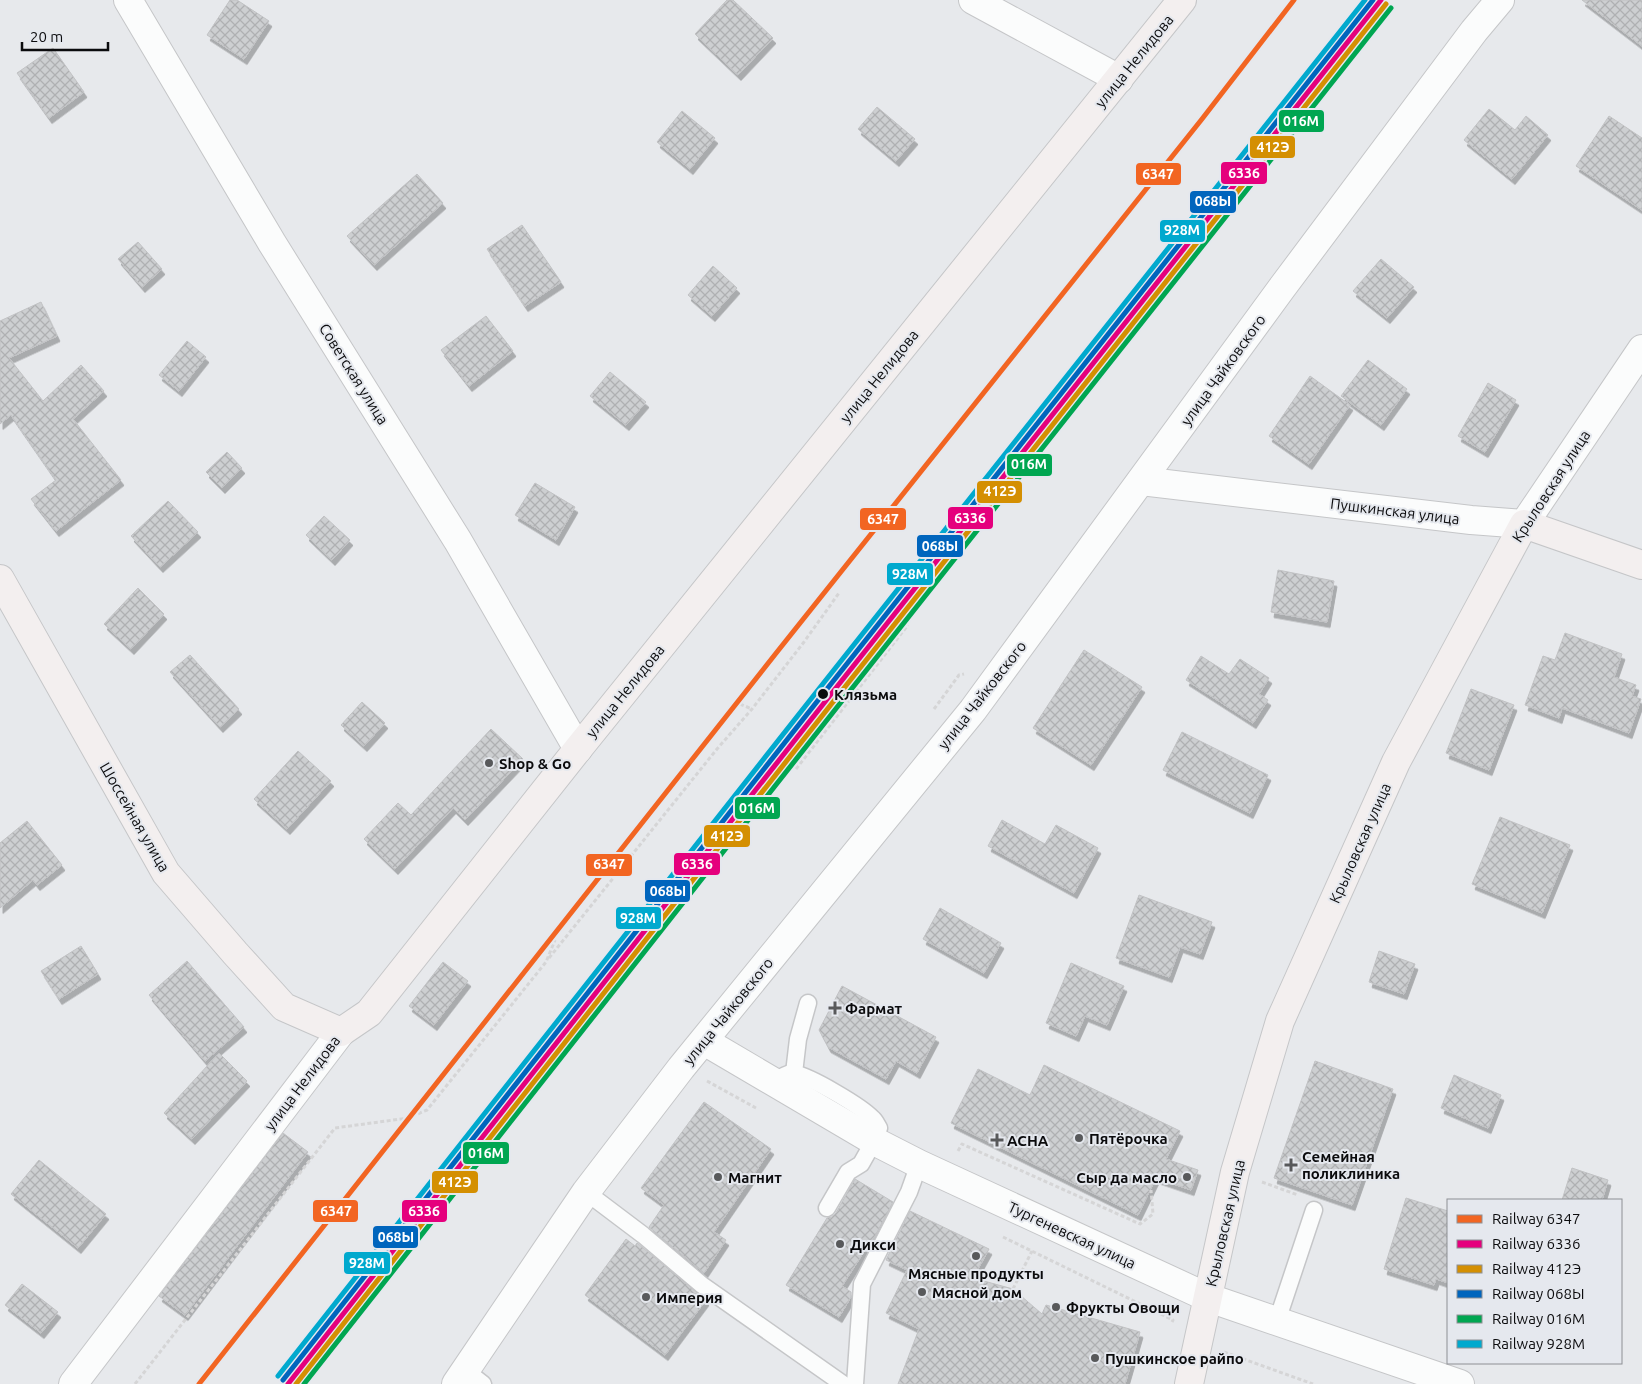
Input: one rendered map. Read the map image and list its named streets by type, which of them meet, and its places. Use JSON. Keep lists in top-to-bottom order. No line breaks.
{"streets":{"main road":["улица Нелидова","Крыловская улица","Пушкинская улица","Шоссейная улица"],"street":["улица Чайковского","Советская улица","Тургеневская улица"]},"crossings":[["улица Нелидова","Советская улица"],["улица Нелидова","Шоссейная улица"],["улица Чайковского","Пушкинская улица"],["улица Чайковского","Тургеневская улица"],["Крыловская улица","Пушкинская улица"],["Крыловская улица","Тургеневская улица"]],"places":{"other":["Клязьма","Shop & Go","Пятёрочка","Магнит","Сыр да масло","Дикси","Мясные продукты","Мясной дом","Империя","Фрукты Овощи","Пушкинское райпо"],"health":["Фармат","АСНА","Семейная поликлиника"]},"lines":["rail line 6347","rail line 6336","rail line 068Ы","rail line 928М","rail line 412Э","rail line 016М"],"legend":["Railway 6347","Railway 6336","Railway 412Э","Railway 068Ы","Railway 016М","Railway 928М"],"scale_bar":"20 m"}
